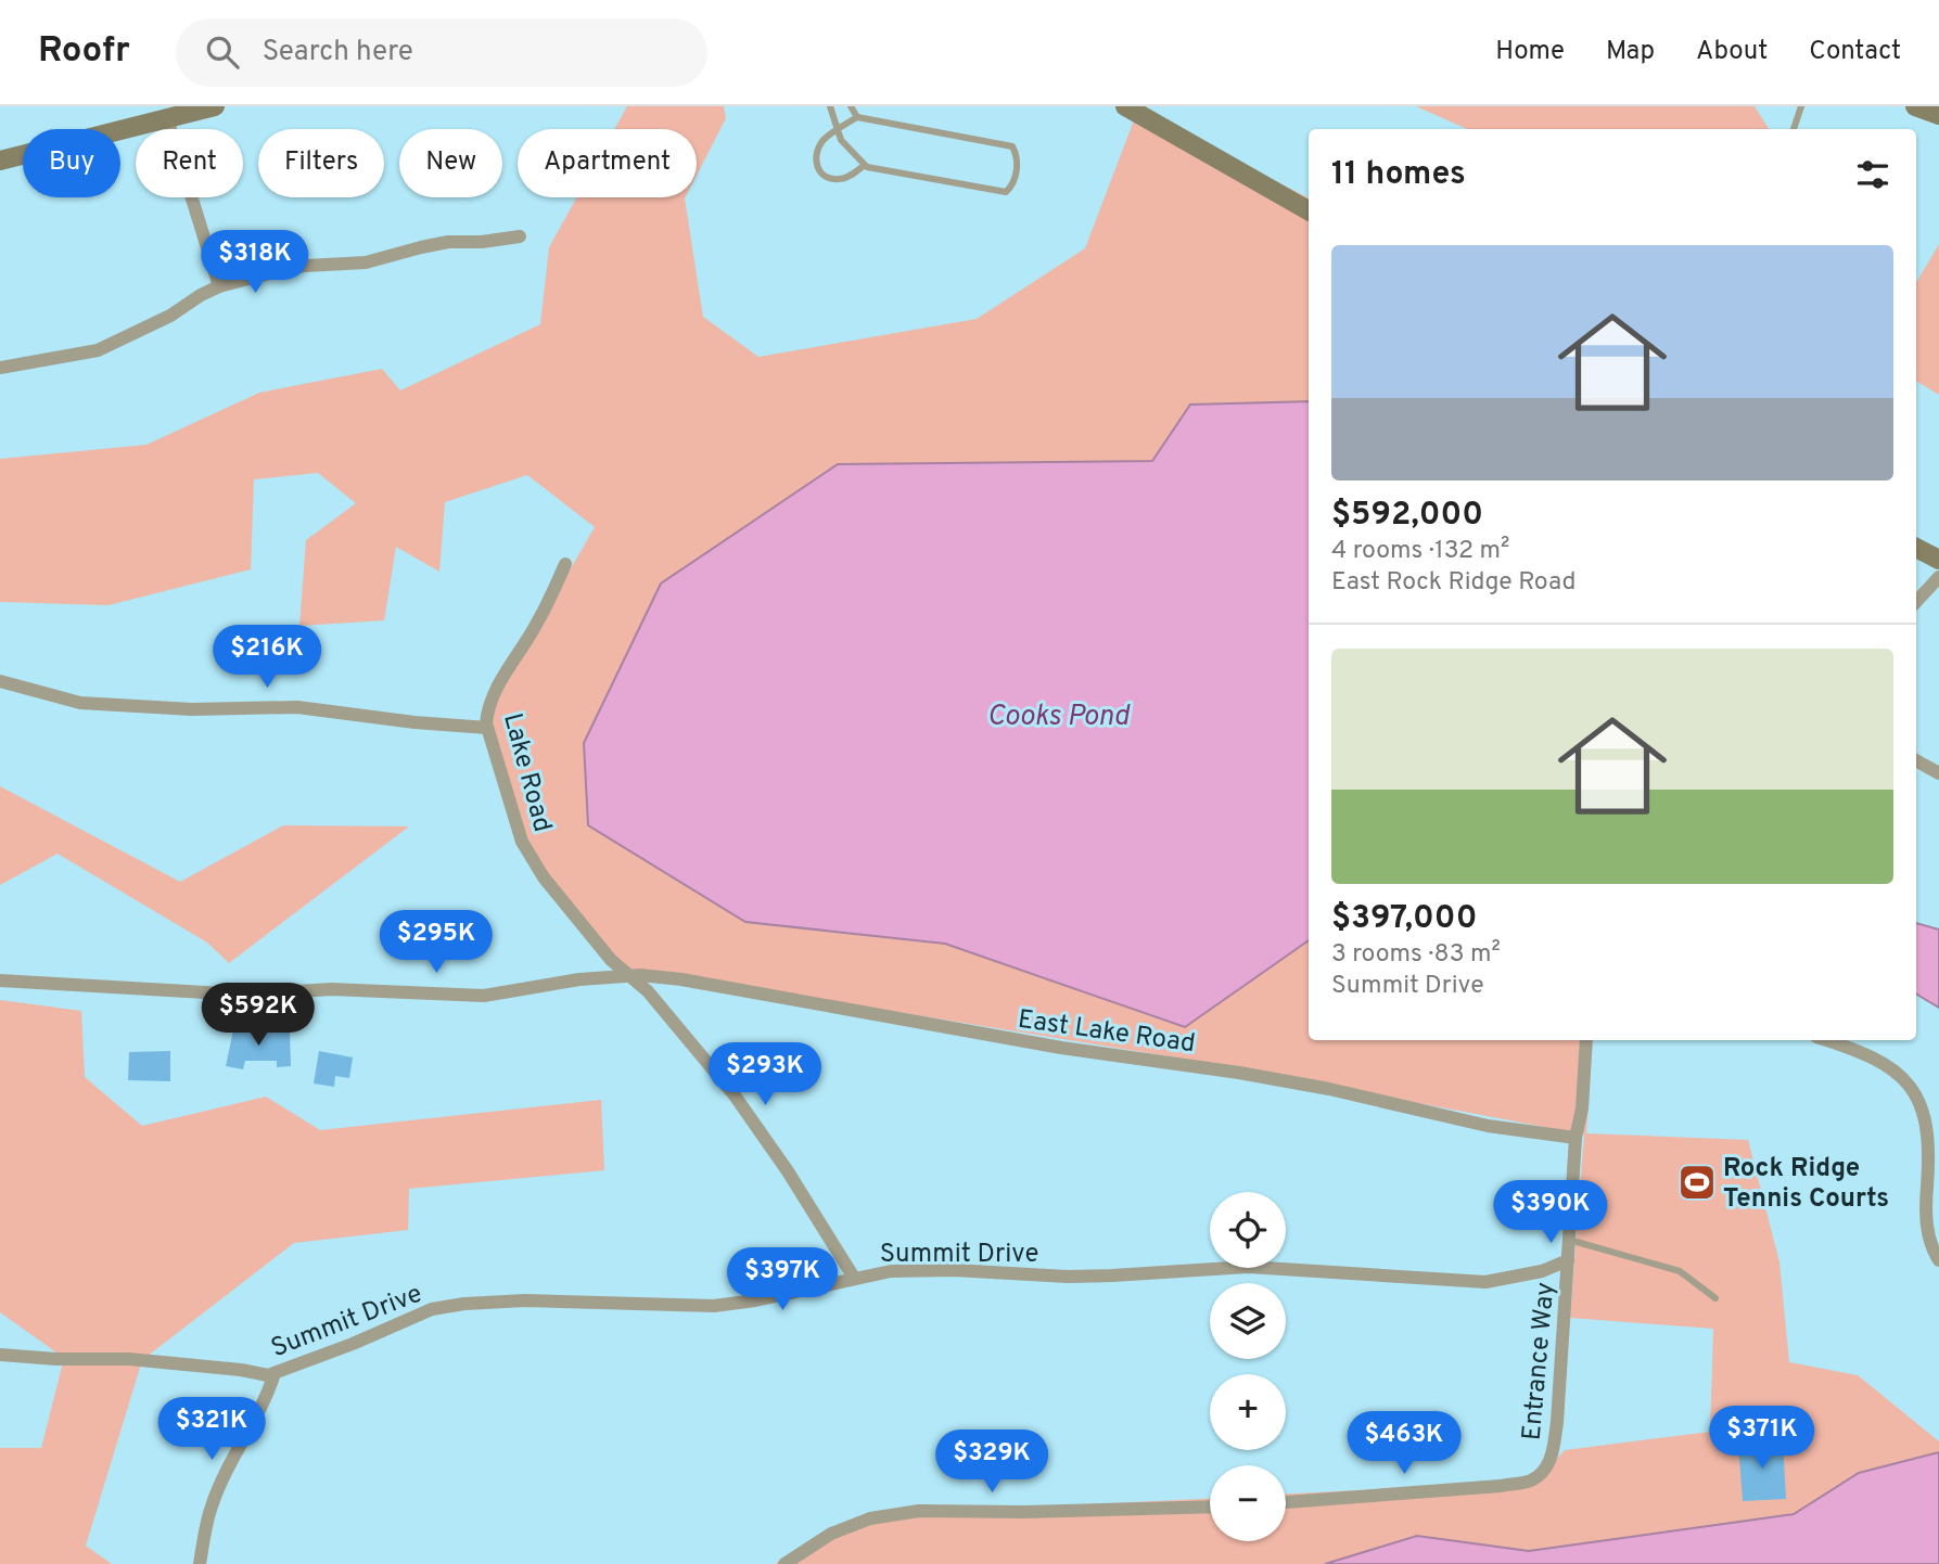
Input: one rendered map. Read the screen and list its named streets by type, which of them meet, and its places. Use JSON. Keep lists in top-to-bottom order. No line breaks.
{"streets":{"street":["Lake Road","East Lake Road","Summit Drive","Entrance Way"]},"crossings":[["Lake Road","East Lake Road"],["Lake Road","Summit Drive"],["East Lake Road","Entrance Way"],["Summit Drive","Entrance Way"]],"water":["Cooks Pond"],"places":{"sports":["Rock Ridge Tennis Courts"]},"page":{"header":"Roofr","search":"Search here","nav":["Home","Map","About","Contact"],"chip":["Buy","Rent","Filters","New","Apartment"],"heading":"11 homes","list":[{"name":"$592,000","note":"4 rooms · 132 m² · East Rock Ridge Road"},{"name":"$397,000","note":"3 rooms · 83 m² · Summit Drive"}],"price":["$318K","$216K","$295K","$592K","$293K","$390K","$397K","$321K","$371K","$463K","$329K"],"map_buttons":["+","−"]}}
